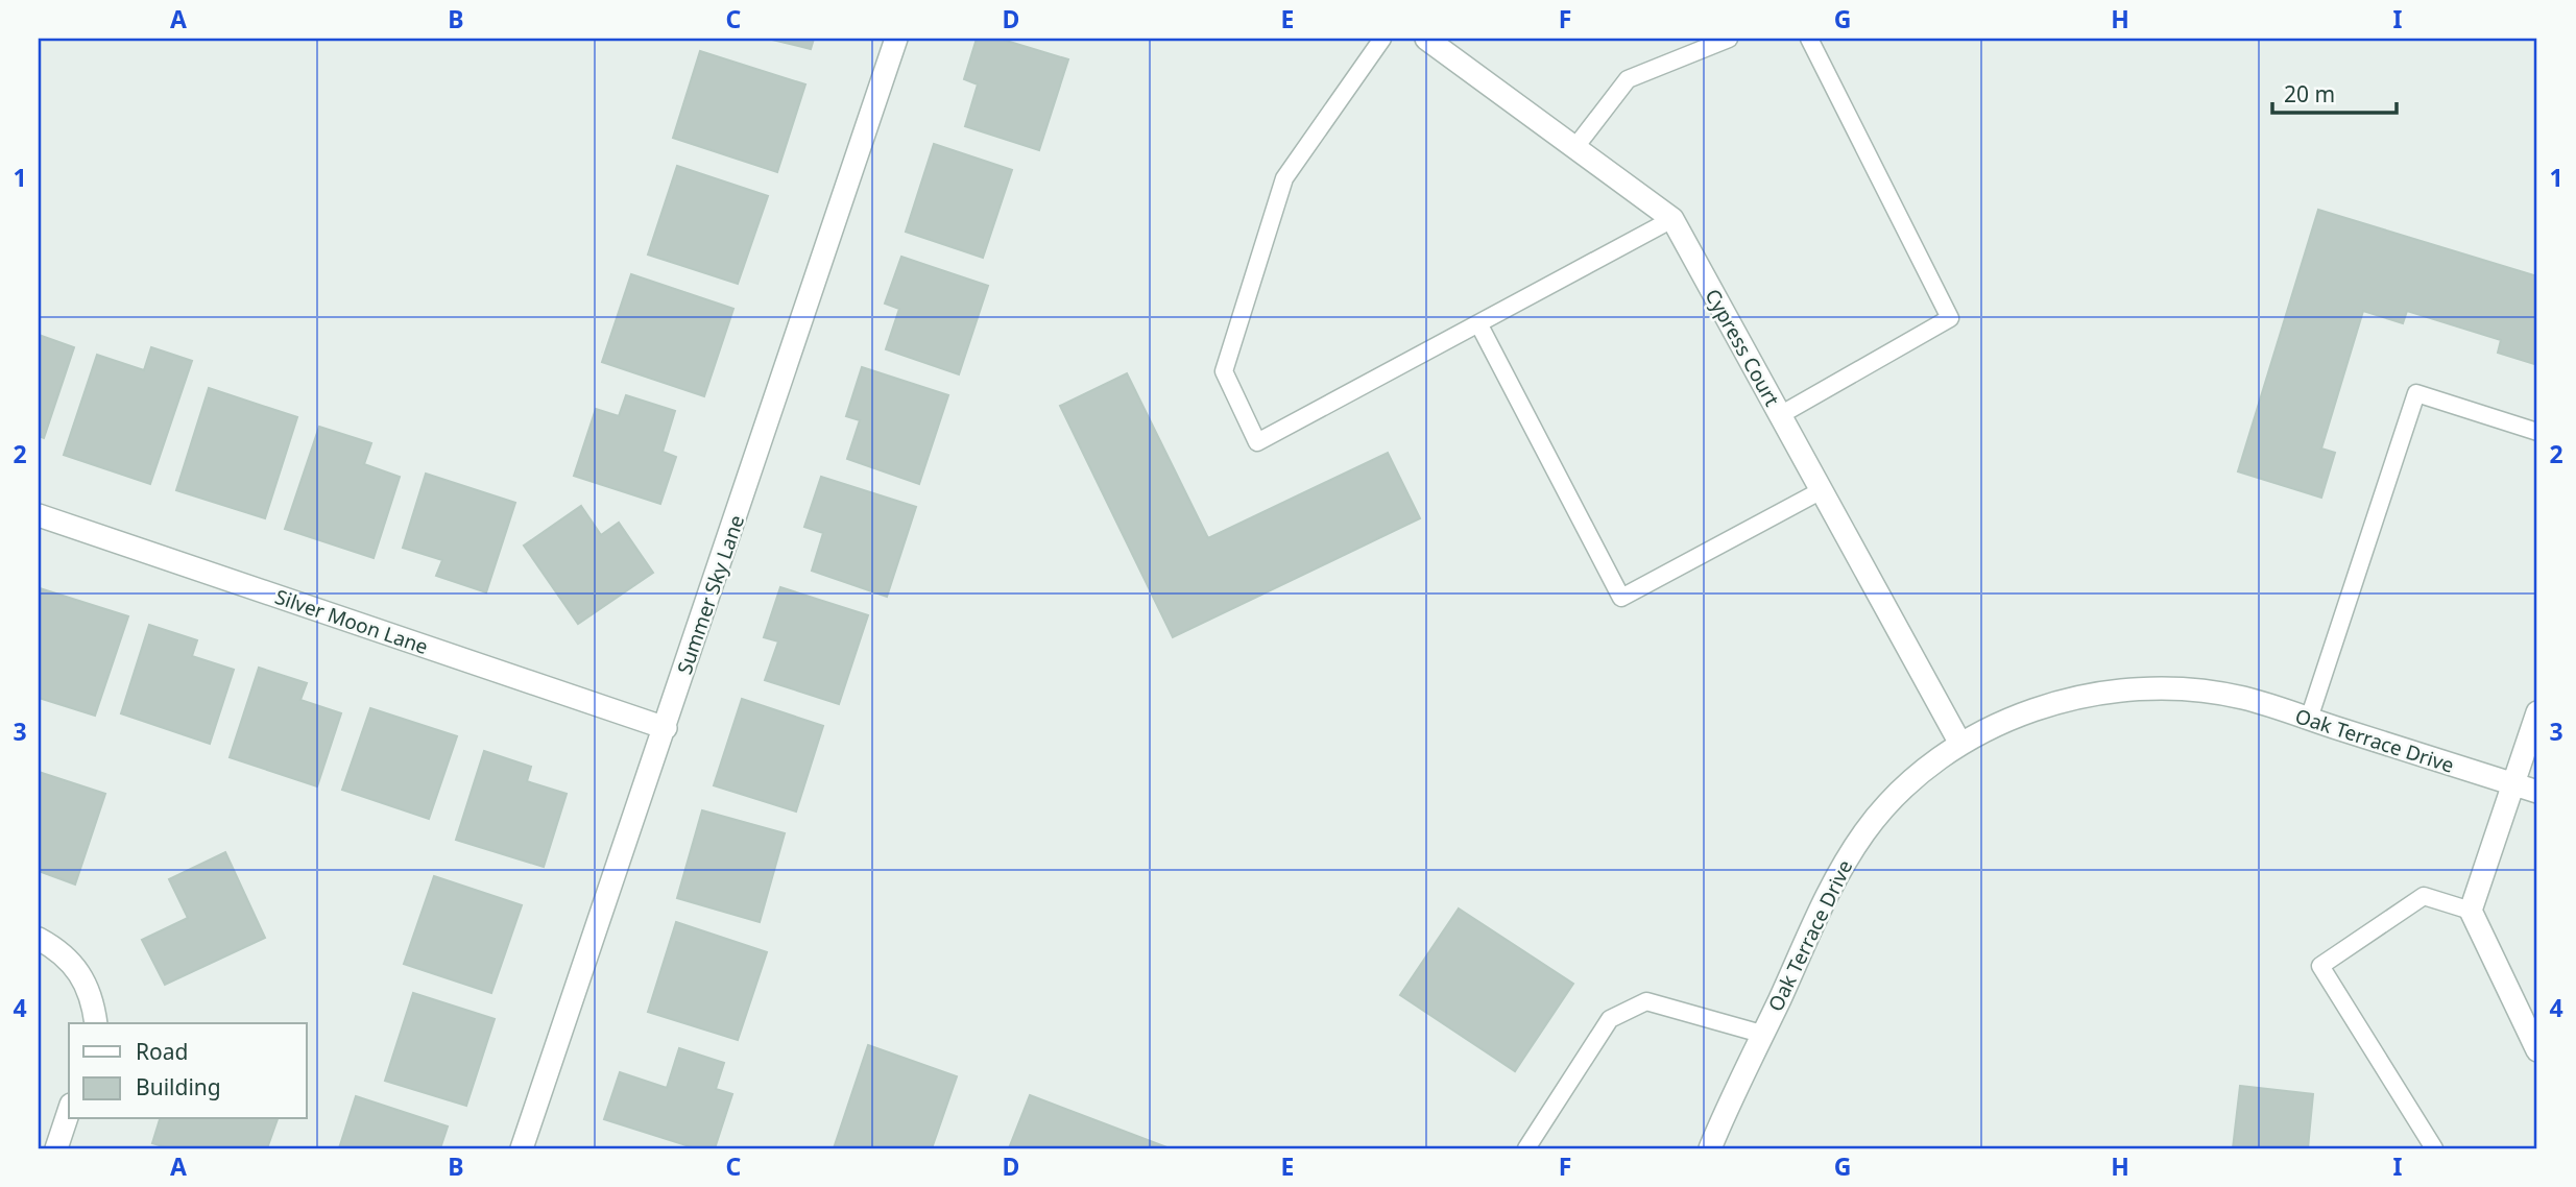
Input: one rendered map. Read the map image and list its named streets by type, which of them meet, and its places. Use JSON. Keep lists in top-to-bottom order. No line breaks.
{"streets":{"street":["Cypress Court","Summer Sky Lane","Silver Moon Lane","Oak Terrace Drive"]},"crossings":[["Cypress Court","Oak Terrace Drive"],["Summer Sky Lane","Silver Moon Lane"]],"legend":["Road","Building"],"scale_bar":"20 m","grid":{"columns":["A","B","C","D","E","F","G","H","I"],"rows":["1","2","3","4"]}}
